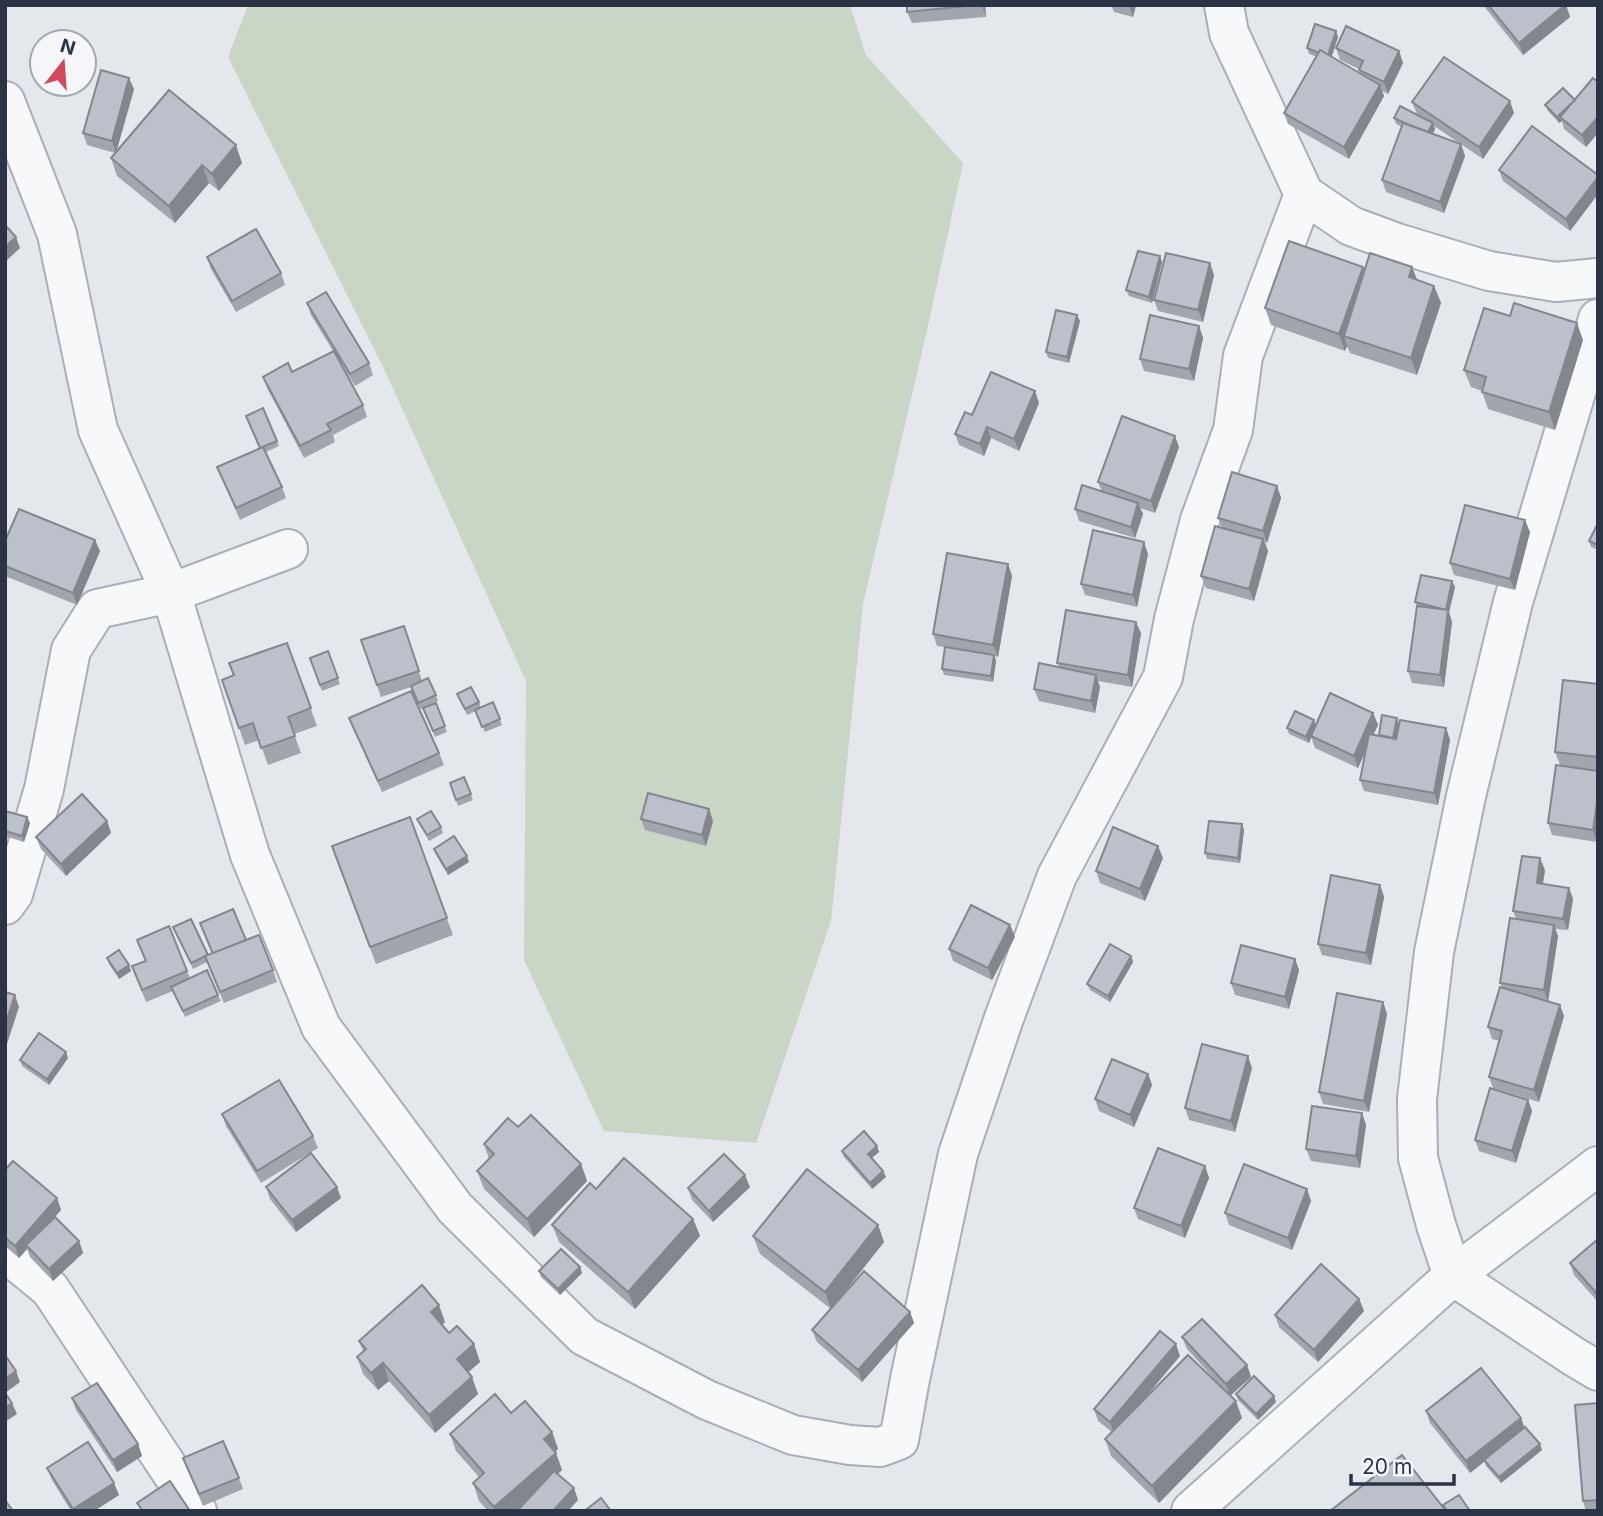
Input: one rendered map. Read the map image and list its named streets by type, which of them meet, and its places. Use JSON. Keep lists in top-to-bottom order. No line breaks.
{"scale_bar":"20 m","north":"top"}
